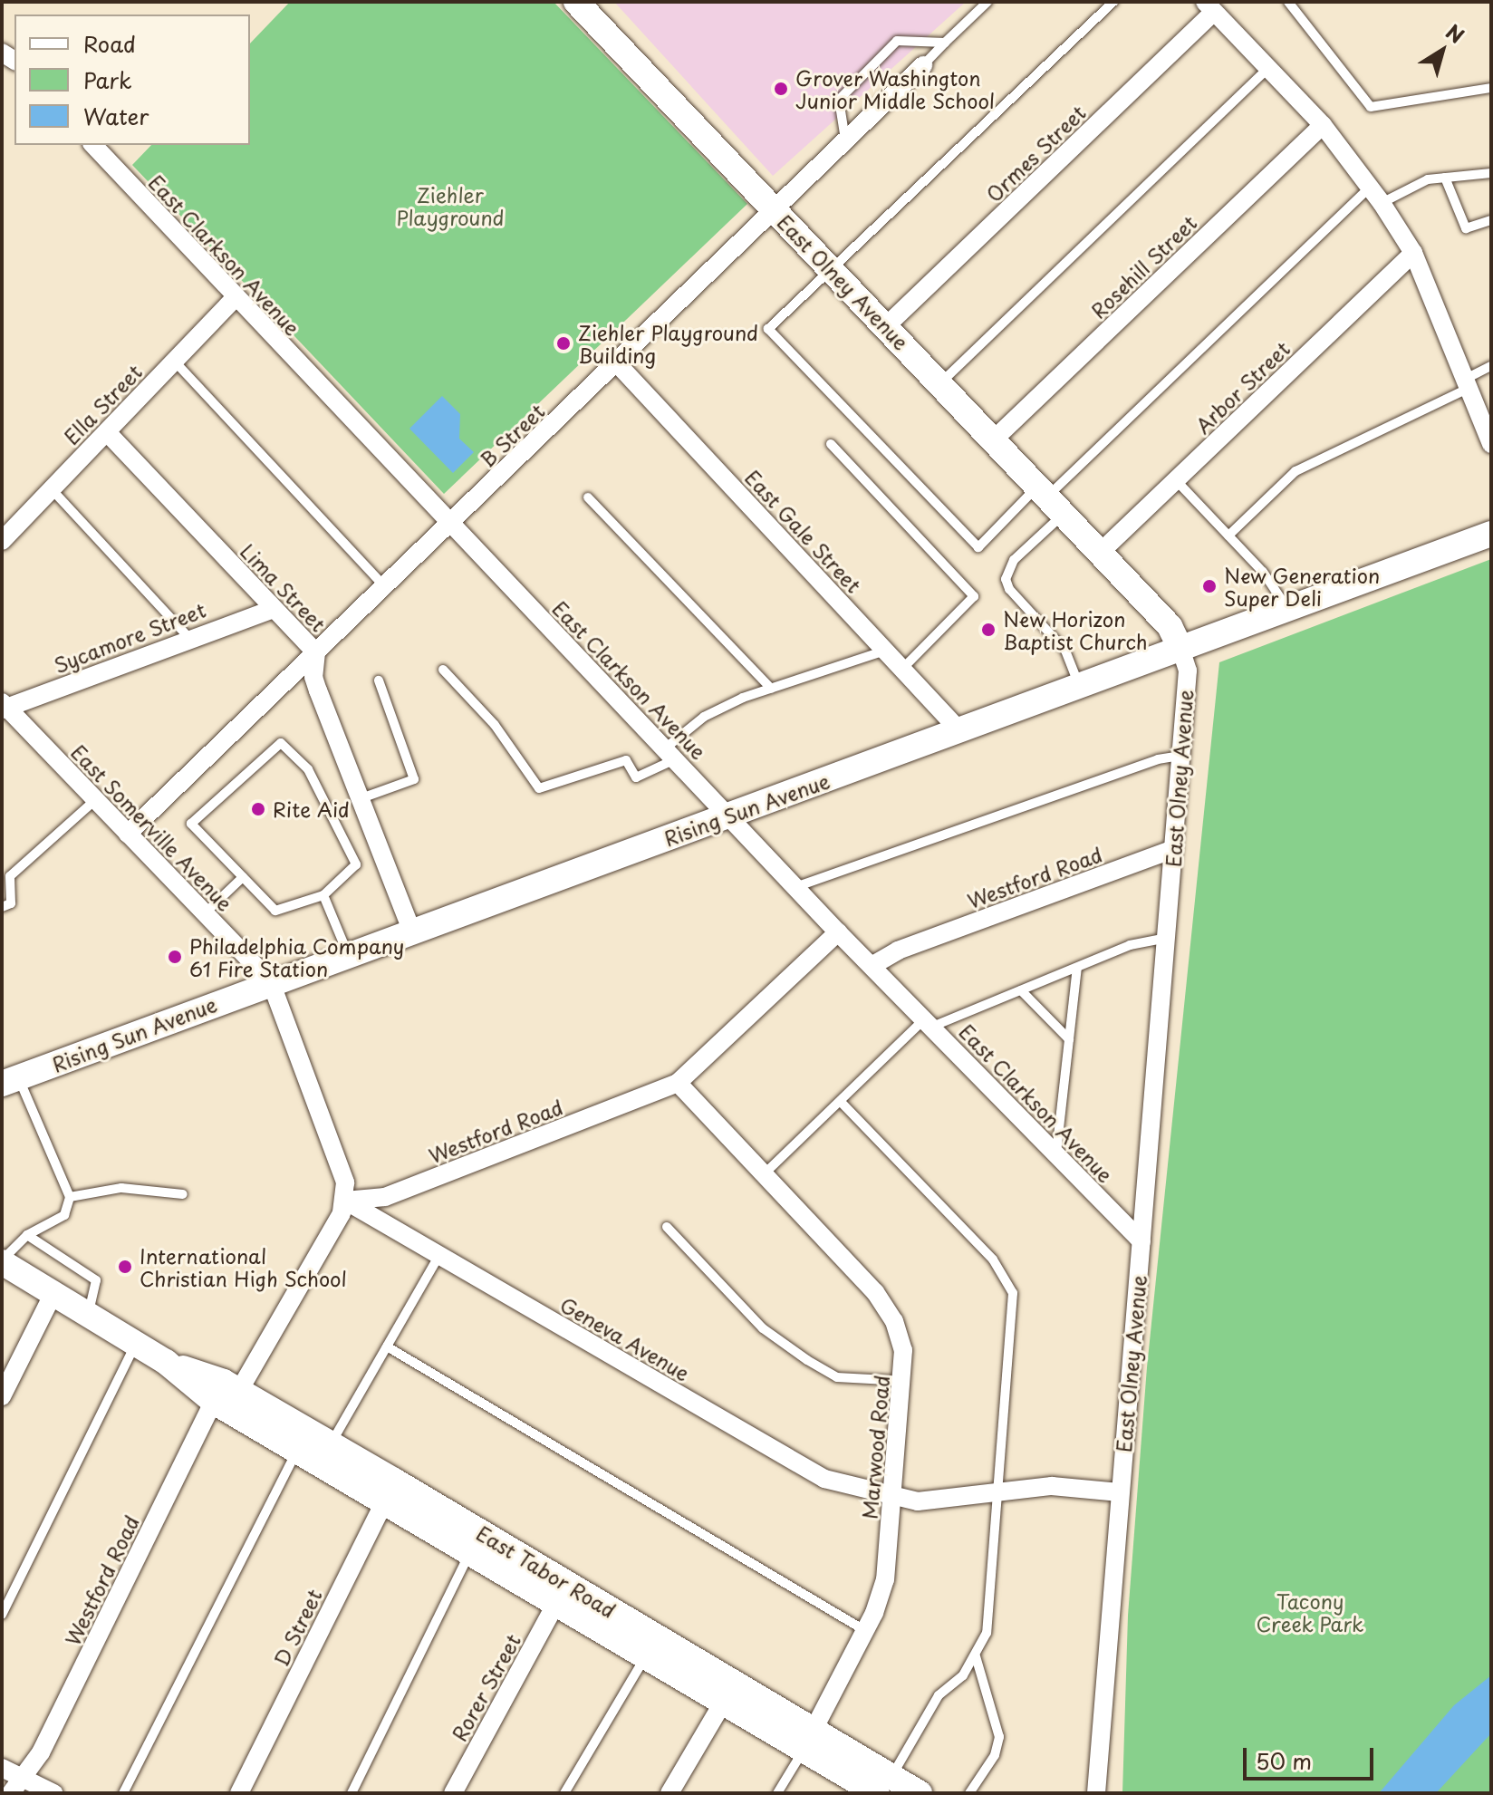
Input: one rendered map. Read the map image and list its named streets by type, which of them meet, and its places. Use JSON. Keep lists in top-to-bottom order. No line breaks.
{"streets":{"street":["Ormes Street","East Clarkson Avenue","Rosehill Street","East Olney Avenue","Arbor Street","Ella Street","B Street","East Gale Street","Lima Street","Sycamore Street","Rising Sun Avenue","East Somerville Avenue","Westford Road","Geneva Avenue","Marwood Road","East Tabor Road","D Street","Rorer Street"]},"crossings":[["Ormes Street","East Olney Avenue"],["East Clarkson Avenue","East Olney Avenue"],["East Clarkson Avenue","Ella Street"],["East Clarkson Avenue","B Street"],["East Clarkson Avenue","Rising Sun Avenue"],["East Clarkson Avenue","Westford Road"],["Rosehill Street","East Olney Avenue"],["East Olney Avenue","Arbor Street"],["East Olney Avenue","B Street"],["East Olney Avenue","Rising Sun Avenue"],["East Olney Avenue","Westford Road"],["East Olney Avenue","Geneva Avenue"],["Ella Street","Lima Street"],["B Street","East Gale Street"],["B Street","Lima Street"],["B Street","East Somerville Avenue"],["East Gale Street","Rising Sun Avenue"],["Lima Street","Sycamore Street"],["Lima Street","Rising Sun Avenue"],["Sycamore Street","East Somerville Avenue"],["Rising Sun Avenue","East Somerville Avenue"],["Westford Road","Geneva Avenue"],["Westford Road","Marwood Road"],["Westford Road","East Tabor Road"],["Geneva Avenue","Marwood Road"],["Marwood Road","East Tabor Road"],["East Tabor Road","D Street"],["East Tabor Road","Rorer Street"]],"parks":["Ziehler Playground","Tacony Creek Park"],"places":["Grover Washington Junior Middle School","Ziehler Playground Building","New Generation Super Deli","New Horizon Baptist Church","Rite Aid","Philadelphia Company 61 Fire Station","International Christian High School"],"legend":["Road","Park","Water"],"scale_bar":"50 m","north":"top right"}
